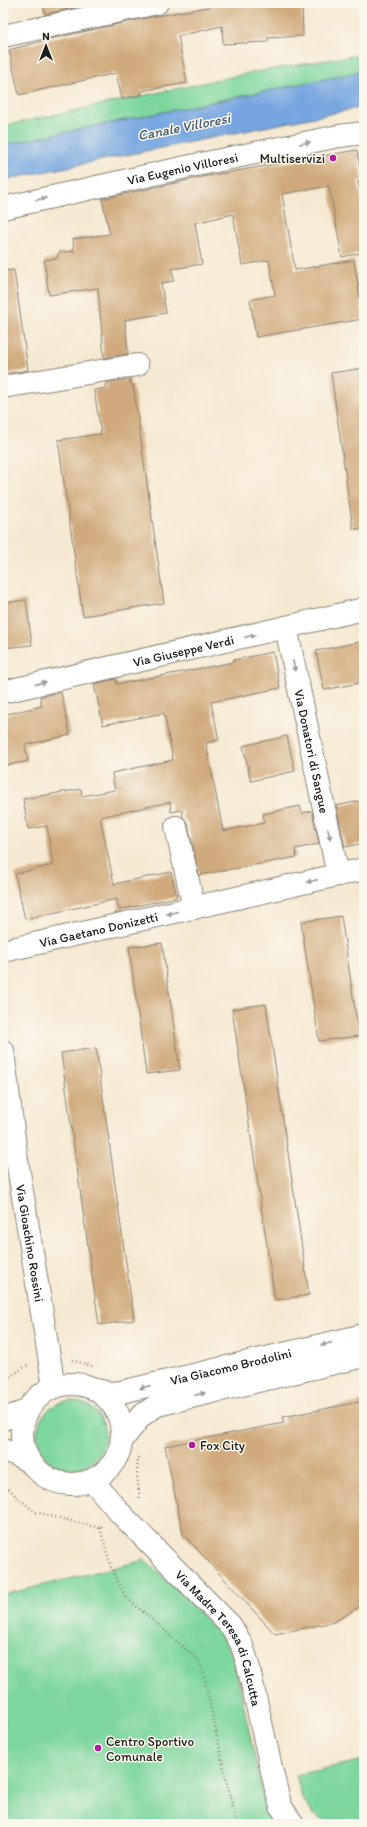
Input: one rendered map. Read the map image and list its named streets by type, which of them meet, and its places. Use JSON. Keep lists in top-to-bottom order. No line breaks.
{"streets":{"street":["Via Eugenio Villoresi","Via Giuseppe Verdi","Via Donatori di Sangue","Via Gaetano Donizetti","Via Gioachino Rossini","Via Giacomo Brodolini","Via Madre Teresa di Calcutta"]},"crossings":[["Via Giuseppe Verdi","Via Donatori di Sangue"],["Via Donatori di Sangue","Via Gaetano Donizetti"],["Via Gioachino Rossini","Via Giacomo Brodolini"],["Via Gioachino Rossini","Via Madre Teresa di Calcutta"],["Via Giacomo Brodolini","Via Madre Teresa di Calcutta"]],"one_way":["Via Giuseppe Verdi","Via Gaetano Donizetti"],"water":["Canale Villoresi"],"places":["Multiservizi","Fox City","Centro Sportivo Comunale"],"north":"top"}
